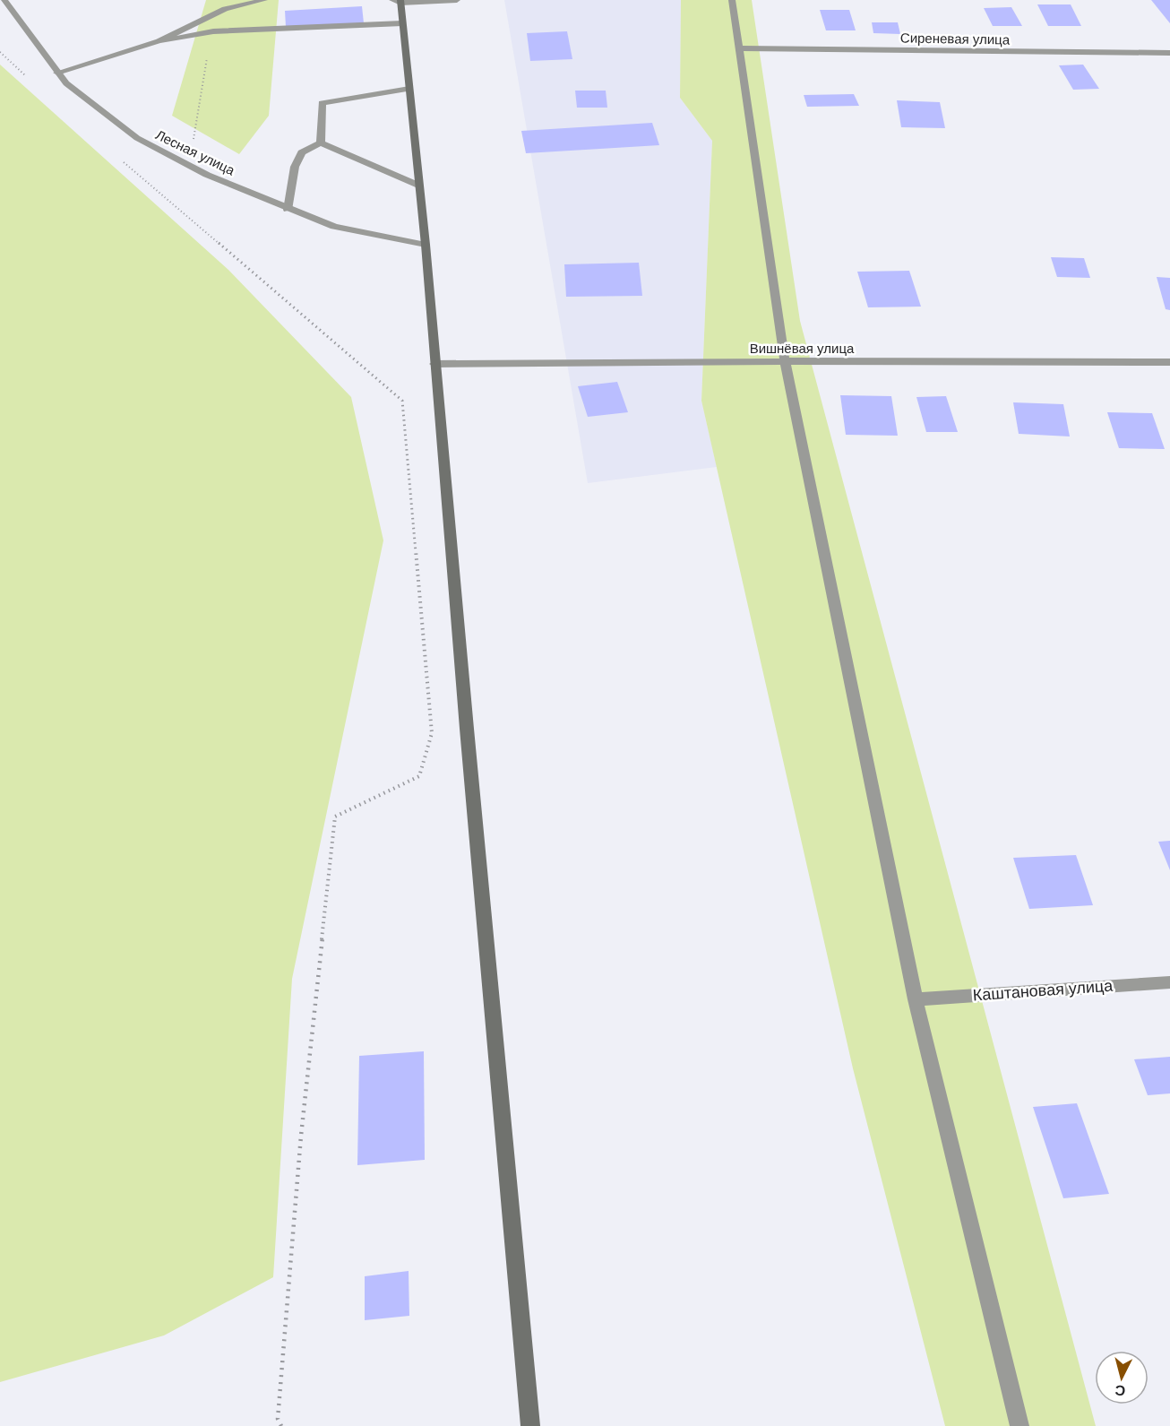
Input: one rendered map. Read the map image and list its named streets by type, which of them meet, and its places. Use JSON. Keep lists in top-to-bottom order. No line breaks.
{"streets":{"street":["Сиреневая улица","Лесная улица","Вишнёвая улица","Каштановая улица"]},"north":"bottom"}
